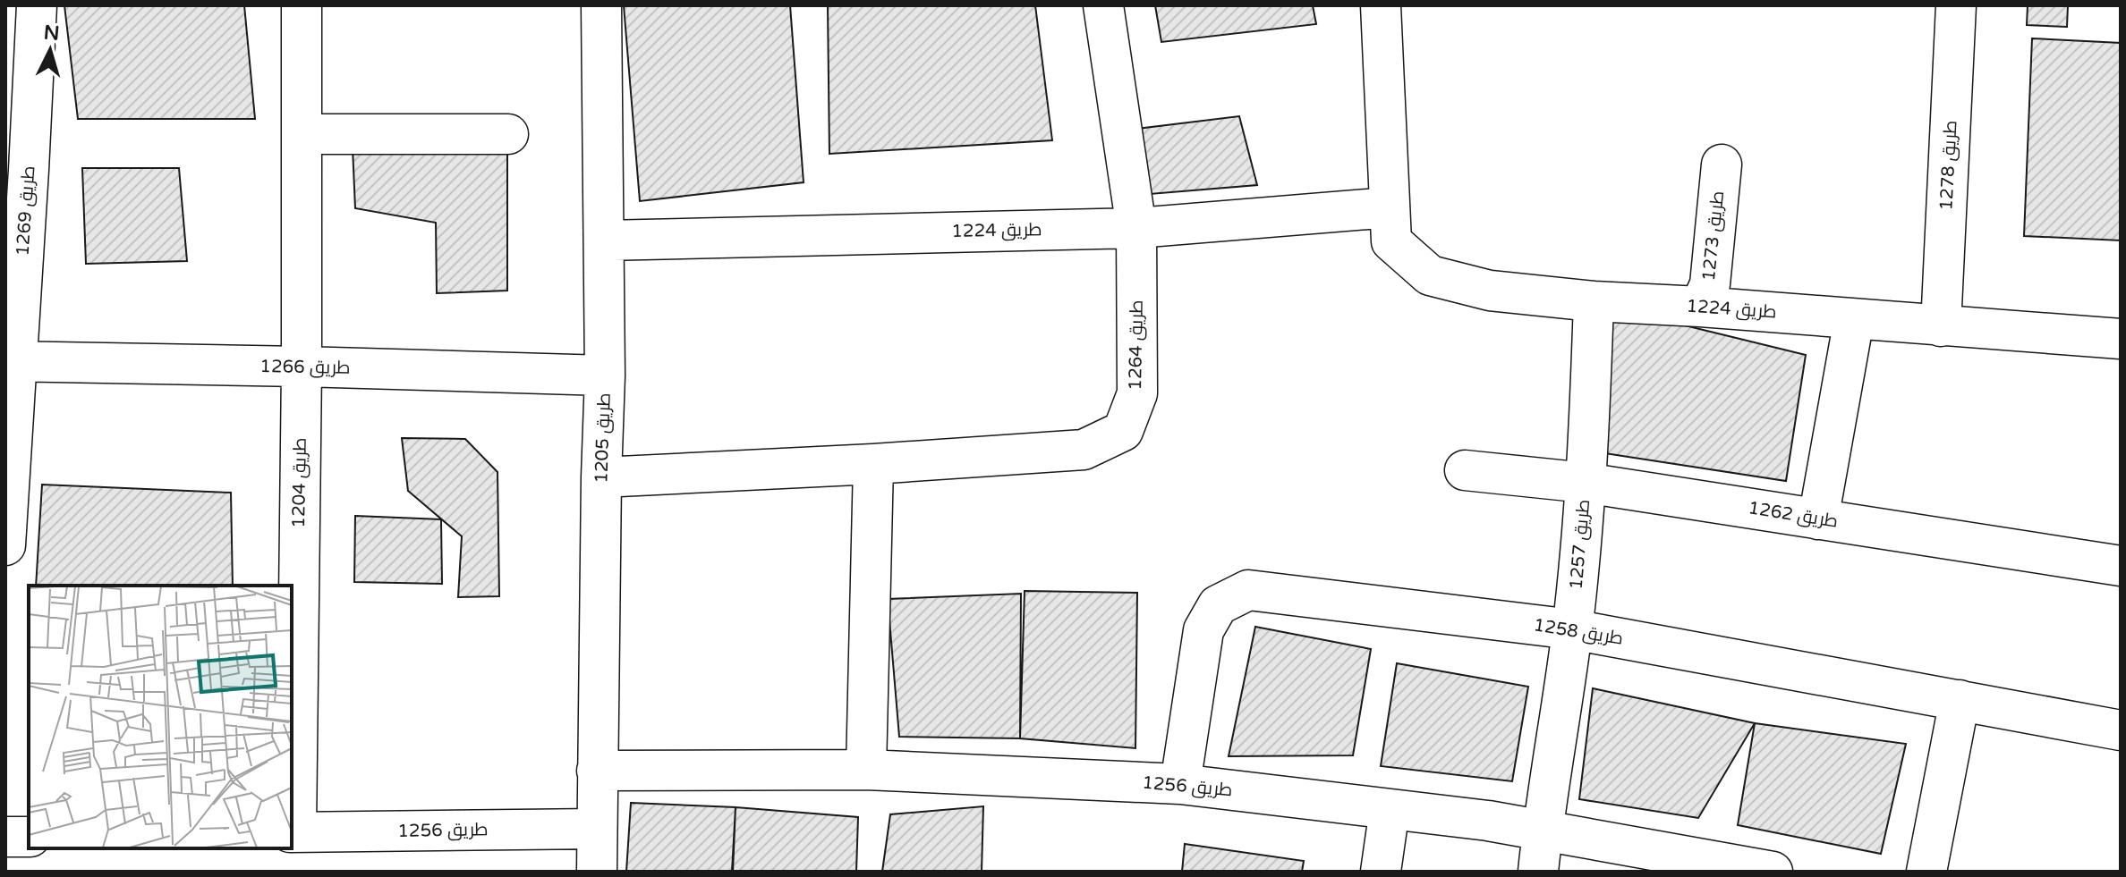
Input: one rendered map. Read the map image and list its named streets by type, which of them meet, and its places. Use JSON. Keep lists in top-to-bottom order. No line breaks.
{"streets":{"street":["طريق 1278","طريق 1269","طريق 1224","طريق 1273","طريق 1264","طريق 1266","طريق 1205","طريق 1204","طريق 1262","طريق 1257","طريق 1258","طريق 1256"]},"crossings":[["طريق 1278","طريق 1224"],["طريق 1269","طريق 1266"],["طريق 1224","طريق 1273"],["طريق 1224","طريق 1264"],["طريق 1224","طريق 1205"],["طريق 1224","طريق 1257"],["طريق 1264","طريق 1205"],["طريق 1266","طريق 1205"],["طريق 1266","طريق 1204"],["طريق 1205","طريق 1256"],["طريق 1204","طريق 1256"],["طريق 1262","طريق 1257"],["طريق 1257","طريق 1258"],["طريق 1257","طريق 1256"],["طريق 1258","طريق 1256"]],"north":"top"}
